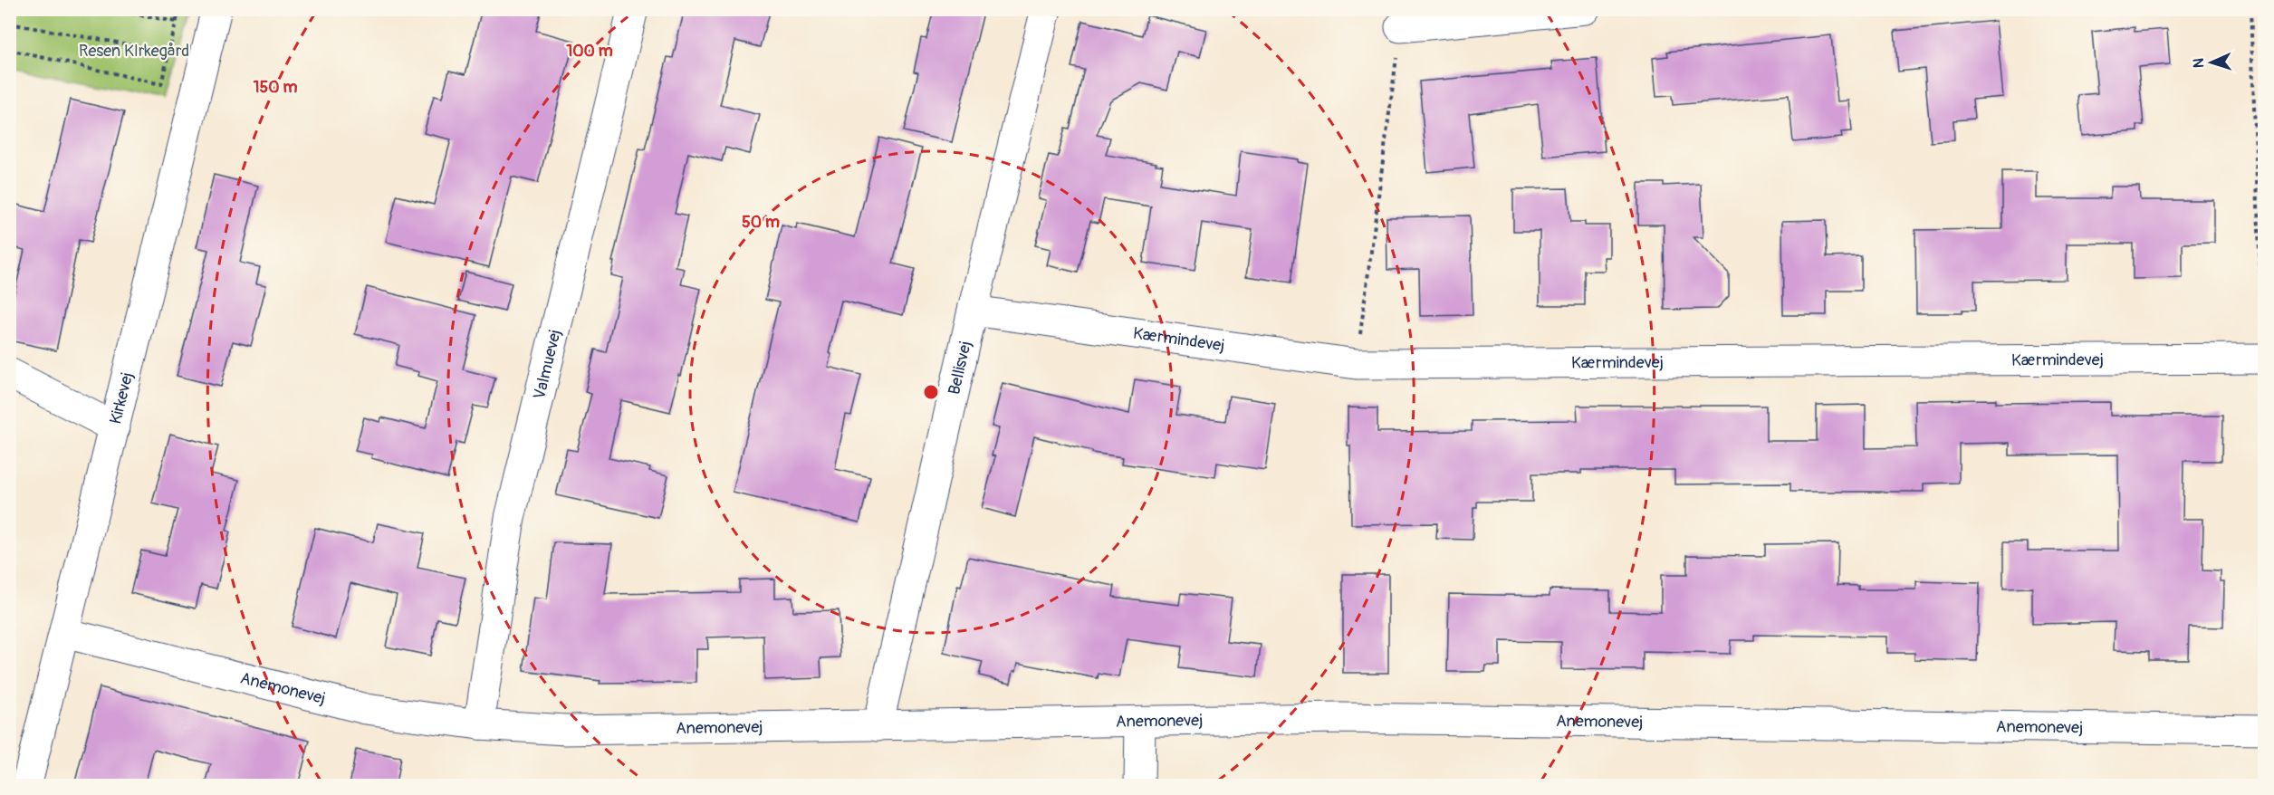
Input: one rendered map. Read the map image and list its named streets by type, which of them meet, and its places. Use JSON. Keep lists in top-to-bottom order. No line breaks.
{"streets":{"street":["Kærmindevej","Valmuevej","Bellisvej","Kirkevej","Anemonevej"]},"crossings":[["Kærmindevej","Bellisvej"],["Valmuevej","Anemonevej"],["Bellisvej","Anemonevej"],["Kirkevej","Anemonevej"]],"parks":["Resen KIrkegård"],"north":"left","rings":["100 m","150 m","50 m"]}
